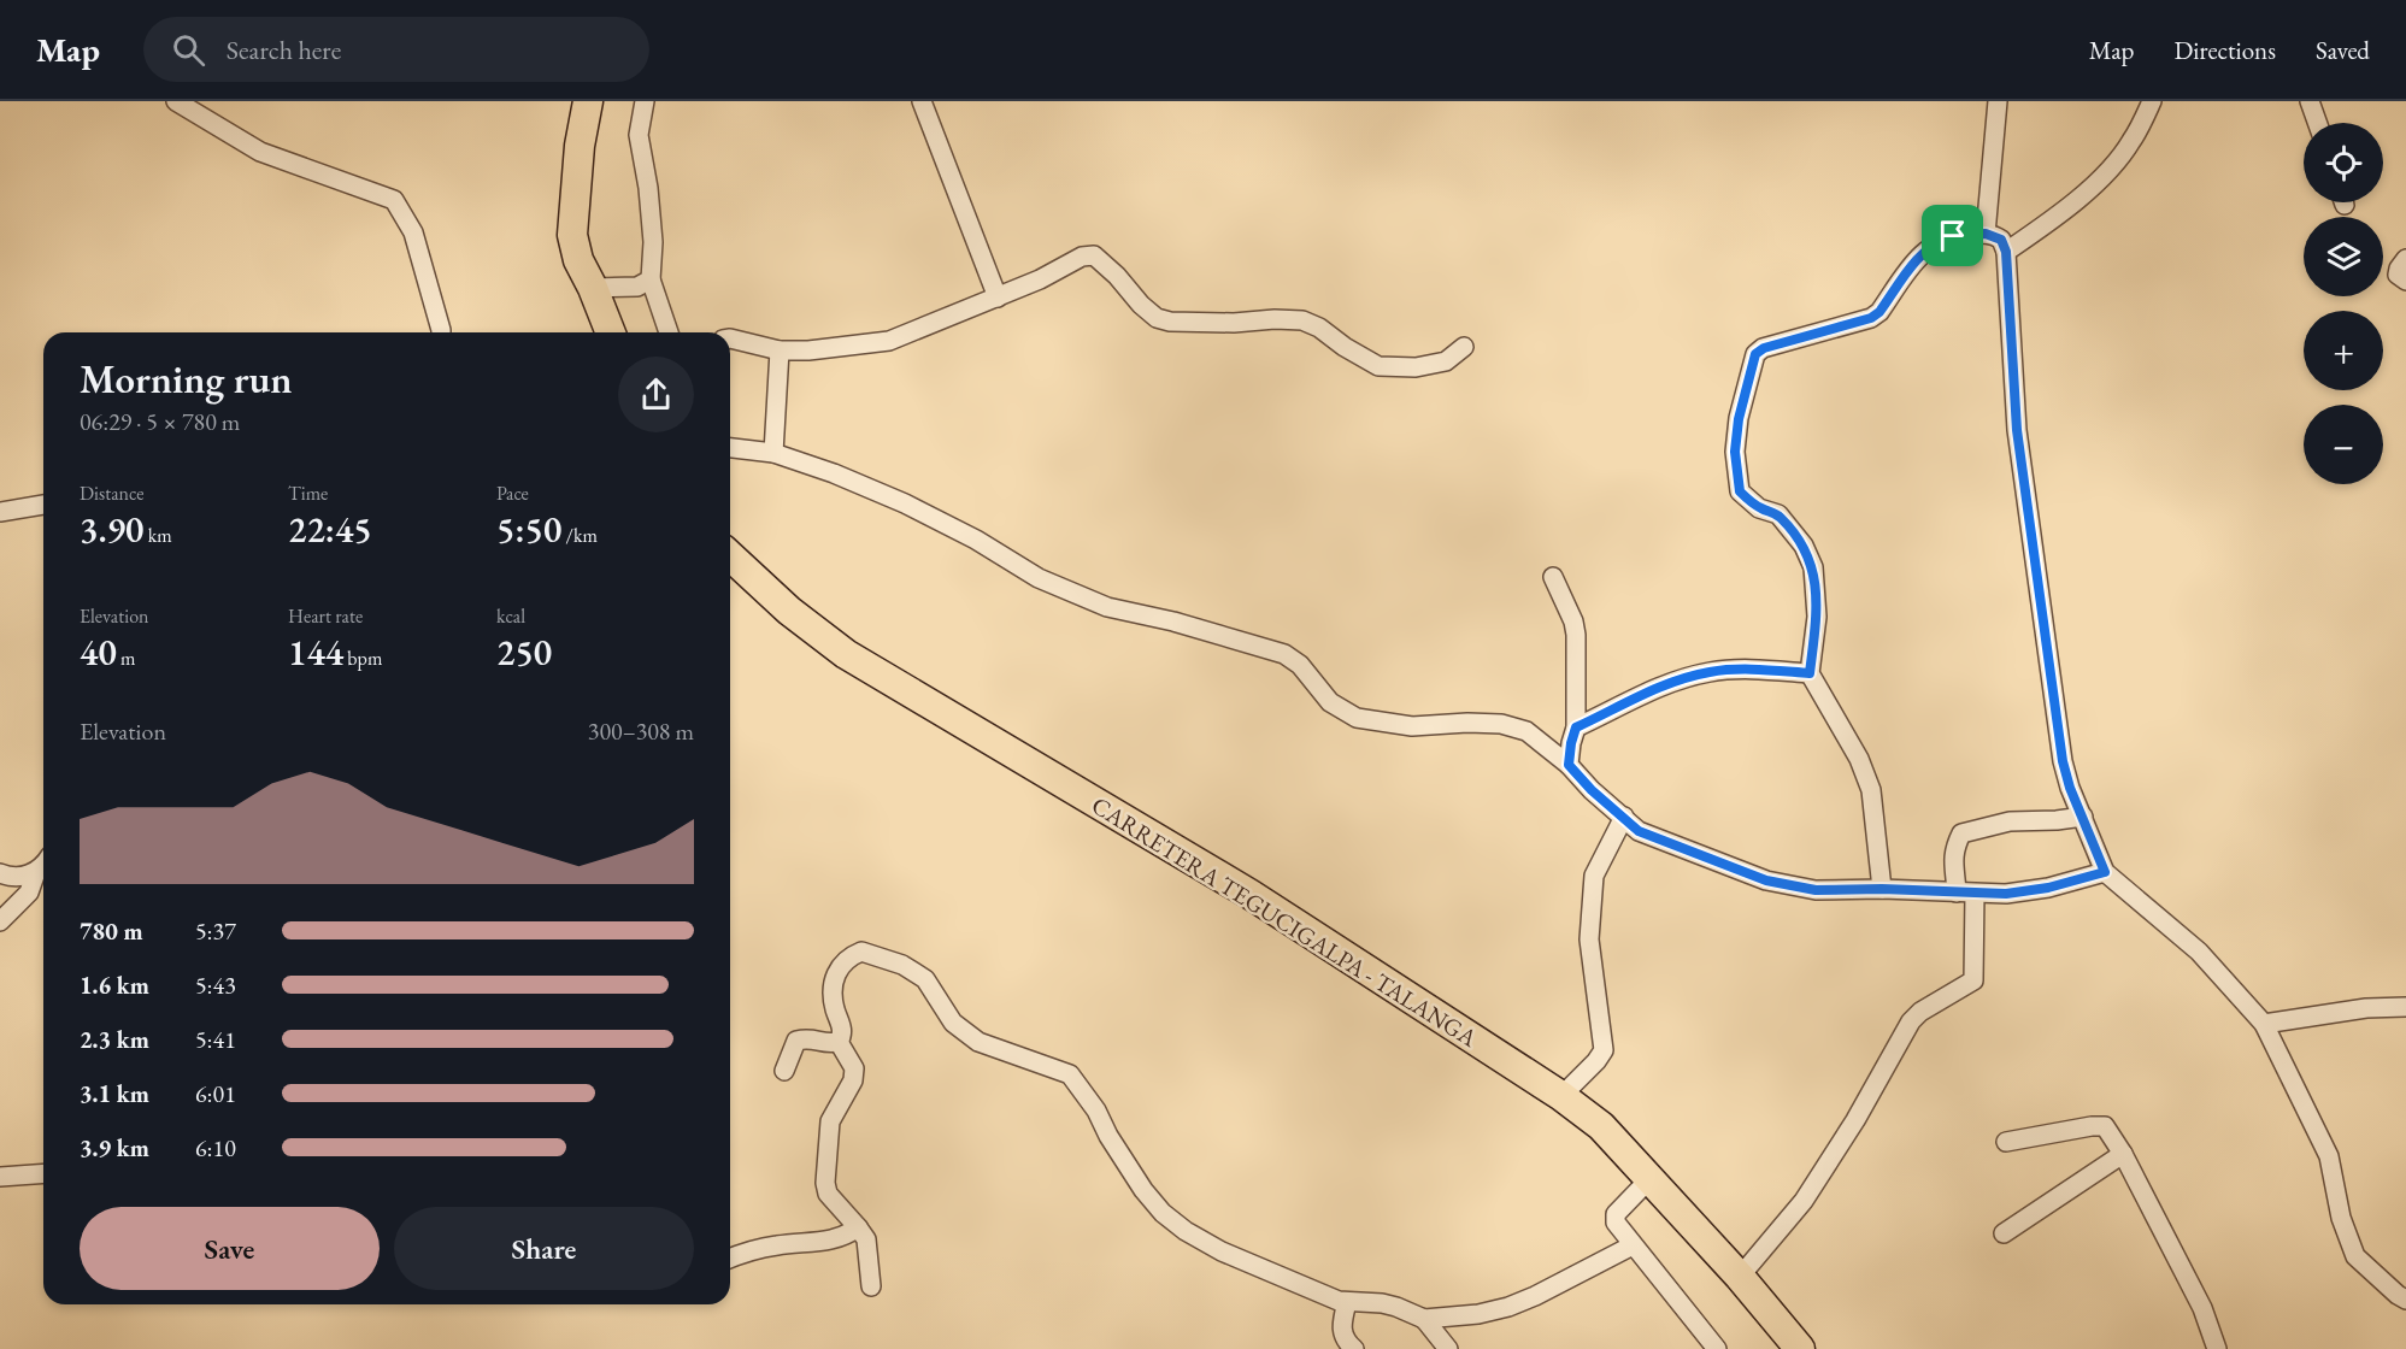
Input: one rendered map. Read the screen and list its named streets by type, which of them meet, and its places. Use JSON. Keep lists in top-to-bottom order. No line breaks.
{"streets":{"main road":["CARRETERA TEGUCIGALPA - TALANGA"]},"page":{"header":"Map","search":"Search here","nav":["Map","Directions","Saved"],"map_buttons":["+","−"],"heading":["Morning run","06:29 · 5 × 780 m"],"stats":[["Distance","3.90 km"],["Time","22:45"],["Pace","5:50 /km"],["Elevation","40 m"],["Heart rate","144 bpm"],["kcal","250"]],"chart":["Elevation","300–308 m"],"list":[{"name":"780 m","note":"5:37"},{"name":"1.6 km","note":"5:43"},{"name":"2.3 km","note":"5:41"},{"name":"3.1 km","note":"6:01"},{"name":"3.9 km","note":"6:10"}],"buttons":["Save","Share"]}}
